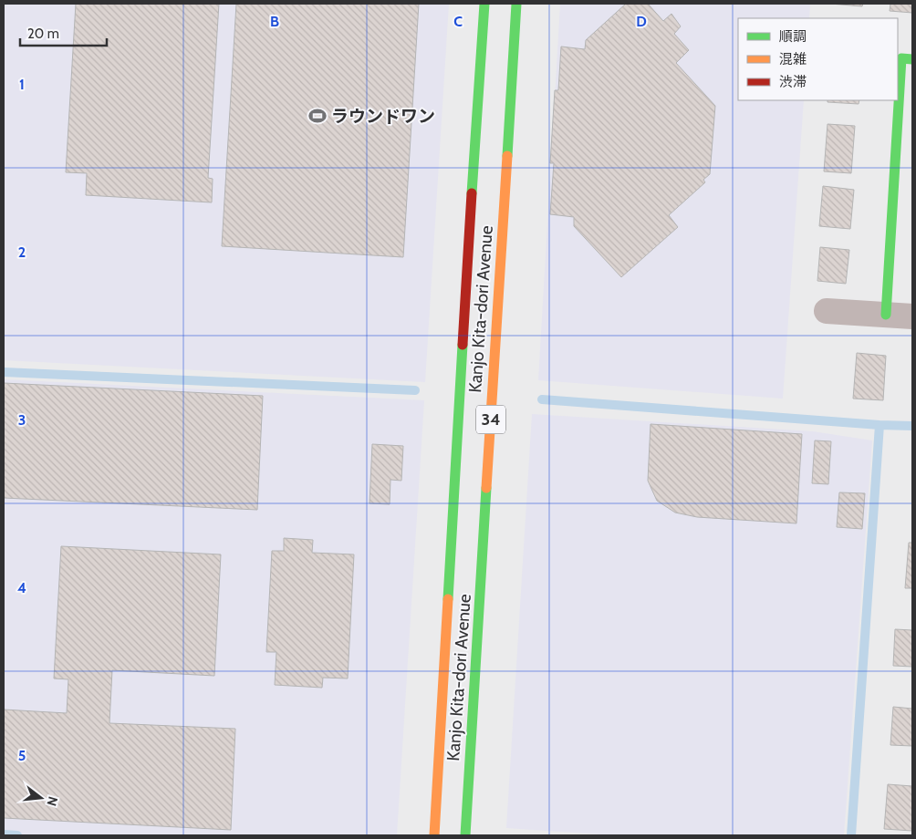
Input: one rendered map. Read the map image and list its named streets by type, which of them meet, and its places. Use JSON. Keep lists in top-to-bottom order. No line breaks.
{"streets":{"main road":["Kanjo Kita-dori Avenue","34"]},"places":{"sports":["ラウンドワン"]},"legend":["順調","混雑","渋滞"],"scale_bar":"20 m","north":"right","grid":{"columns":["B","C","D"],"rows":["1","2","3","4","5"]}}
